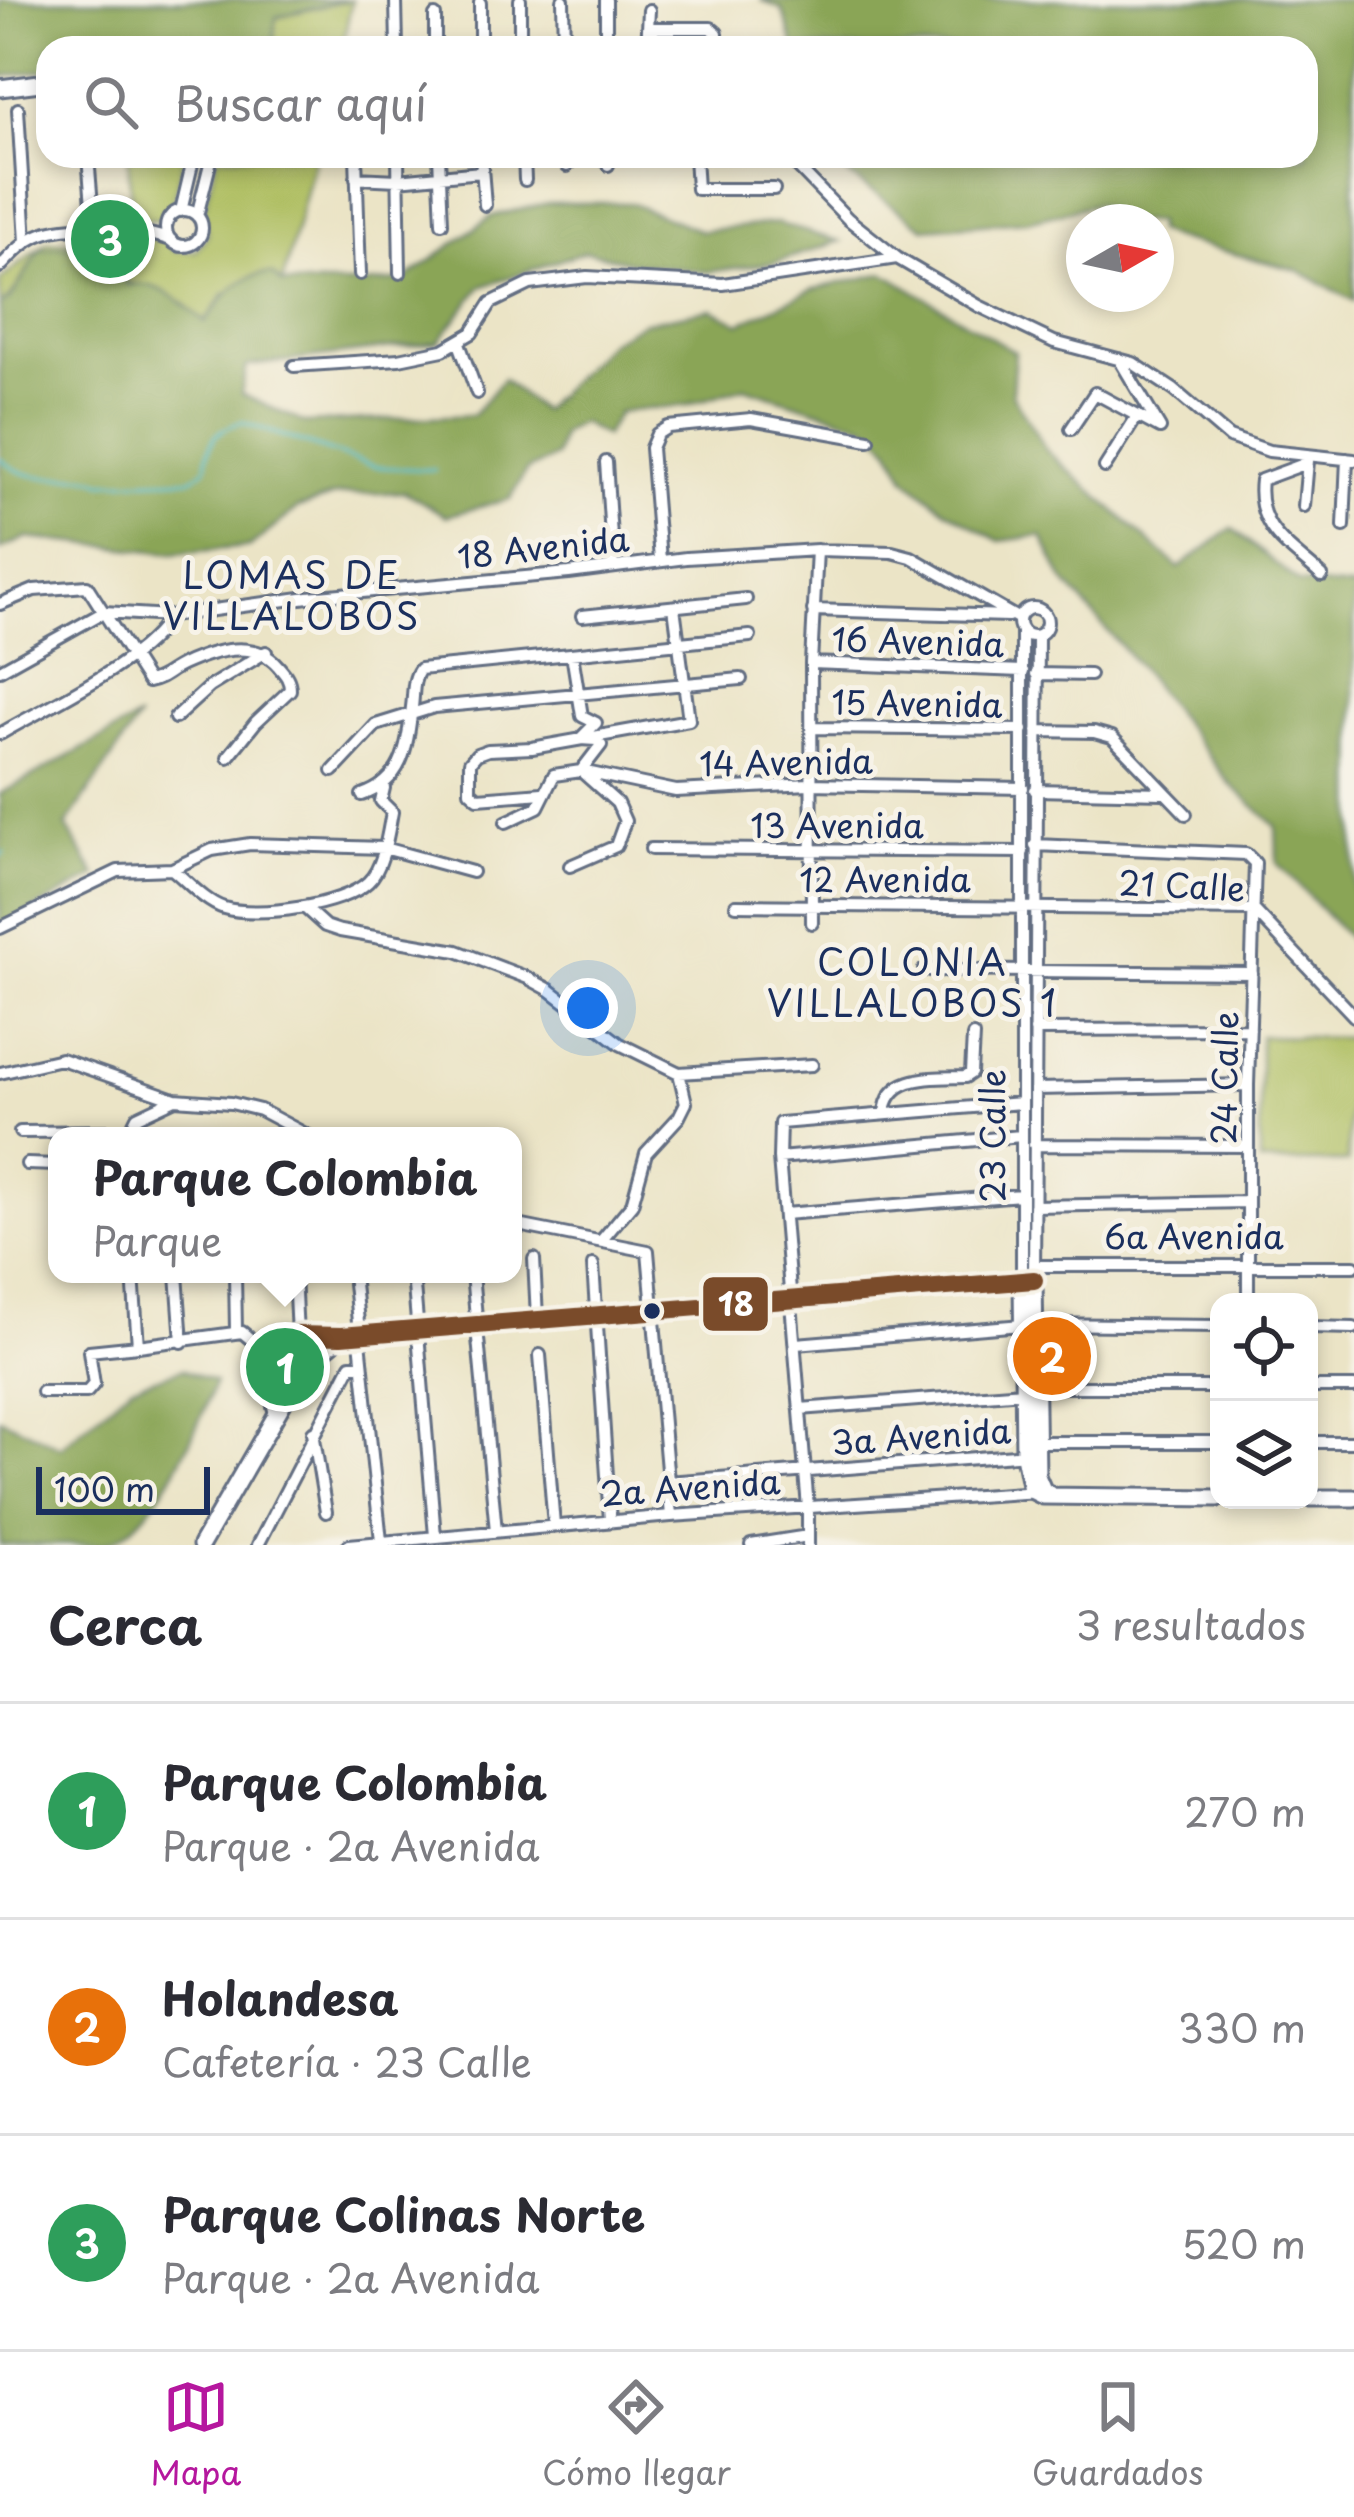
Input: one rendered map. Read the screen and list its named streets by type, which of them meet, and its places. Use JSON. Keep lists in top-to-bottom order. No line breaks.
{"streets":{"main road":["23 Calle","6a Avenida","2a Avenida"],"street":["18 Avenida","16 Avenida","15 Avenida","14 Avenida","13 Avenida","12 Avenida","21 Calle","24 Calle","3a Avenida"]},"crossings":[["18 Avenida","23 Calle"],["16 Avenida","23 Calle"],["15 Avenida","14 Avenida"],["15 Avenida","23 Calle"],["14 Avenida","23 Calle"],["13 Avenida","23 Calle"],["12 Avenida","21 Calle"],["12 Avenida","23 Calle"],["21 Calle","24 Calle"],["21 Calle","23 Calle"],["24 Calle","23 Calle"],["24 Calle","6a Avenida"],["23 Calle","6a Avenida"],["23 Calle","3a Avenida"],["23 Calle","2a Avenida"]],"districts":["LOMAS DE VILLALOBOS","COLONIA VILLALOBOS 1"],"lines":["transit line 18"],"scale_bar":"100 m","north":"right","page":{"search":"Buscar aquí","pins":["3","2","1"],"popup":["Parque Colombia","Parque"],"scale":"100 m","heading":["Cerca","3 resultados"],"list":[{"mark":"1","name":"Parque Colombia","note":"Parque · 2a Avenida","value":"270 m"},{"mark":"2","name":"Holandesa","note":"Cafetería · 23 Calle","value":"330 m"},{"mark":"3","name":"Parque Colinas Norte","note":"Parque · 2a Avenida","value":"520 m"}],"nav":["Mapa","Cómo llegar","Guardados"]}}
